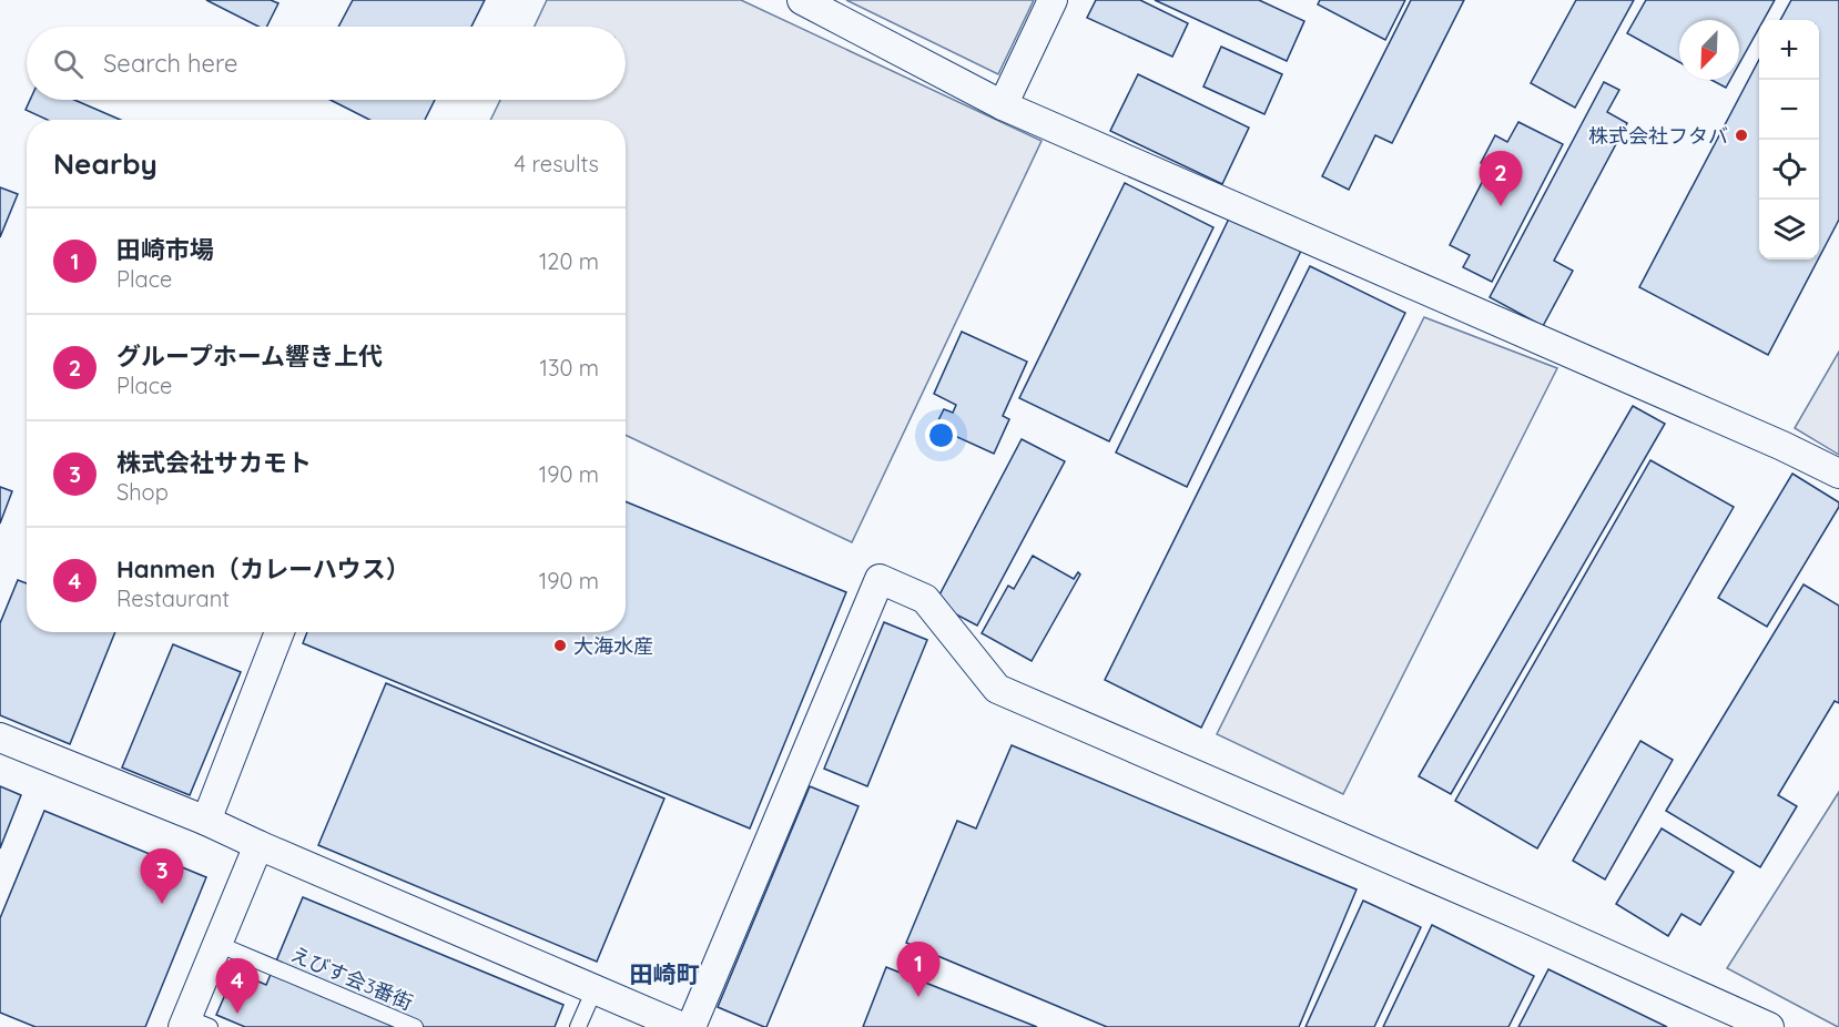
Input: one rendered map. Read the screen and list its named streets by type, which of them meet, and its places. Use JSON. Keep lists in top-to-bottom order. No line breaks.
{"streets":{"lane":["えびす会3番街"]},"districts":["田崎町"],"places":["株式会社フタバ","大海水産"],"north":"bottom left","page":{"map_buttons":["+","−"],"search":"Search here","heading":["Nearby","4 results"],"pins":["2","3","1","4"],"list":[{"mark":"1","name":"田崎市場","note":"Place","value":"120 m"},{"mark":"2","name":"グループホーム響き上代","note":"Place","value":"130 m"},{"mark":"3","name":"株式会社サカモト","note":"Shop","value":"190 m"},{"mark":"4","name":"Hanmen（カレーハウス）","note":"Restaurant","value":"190 m"}]}}
